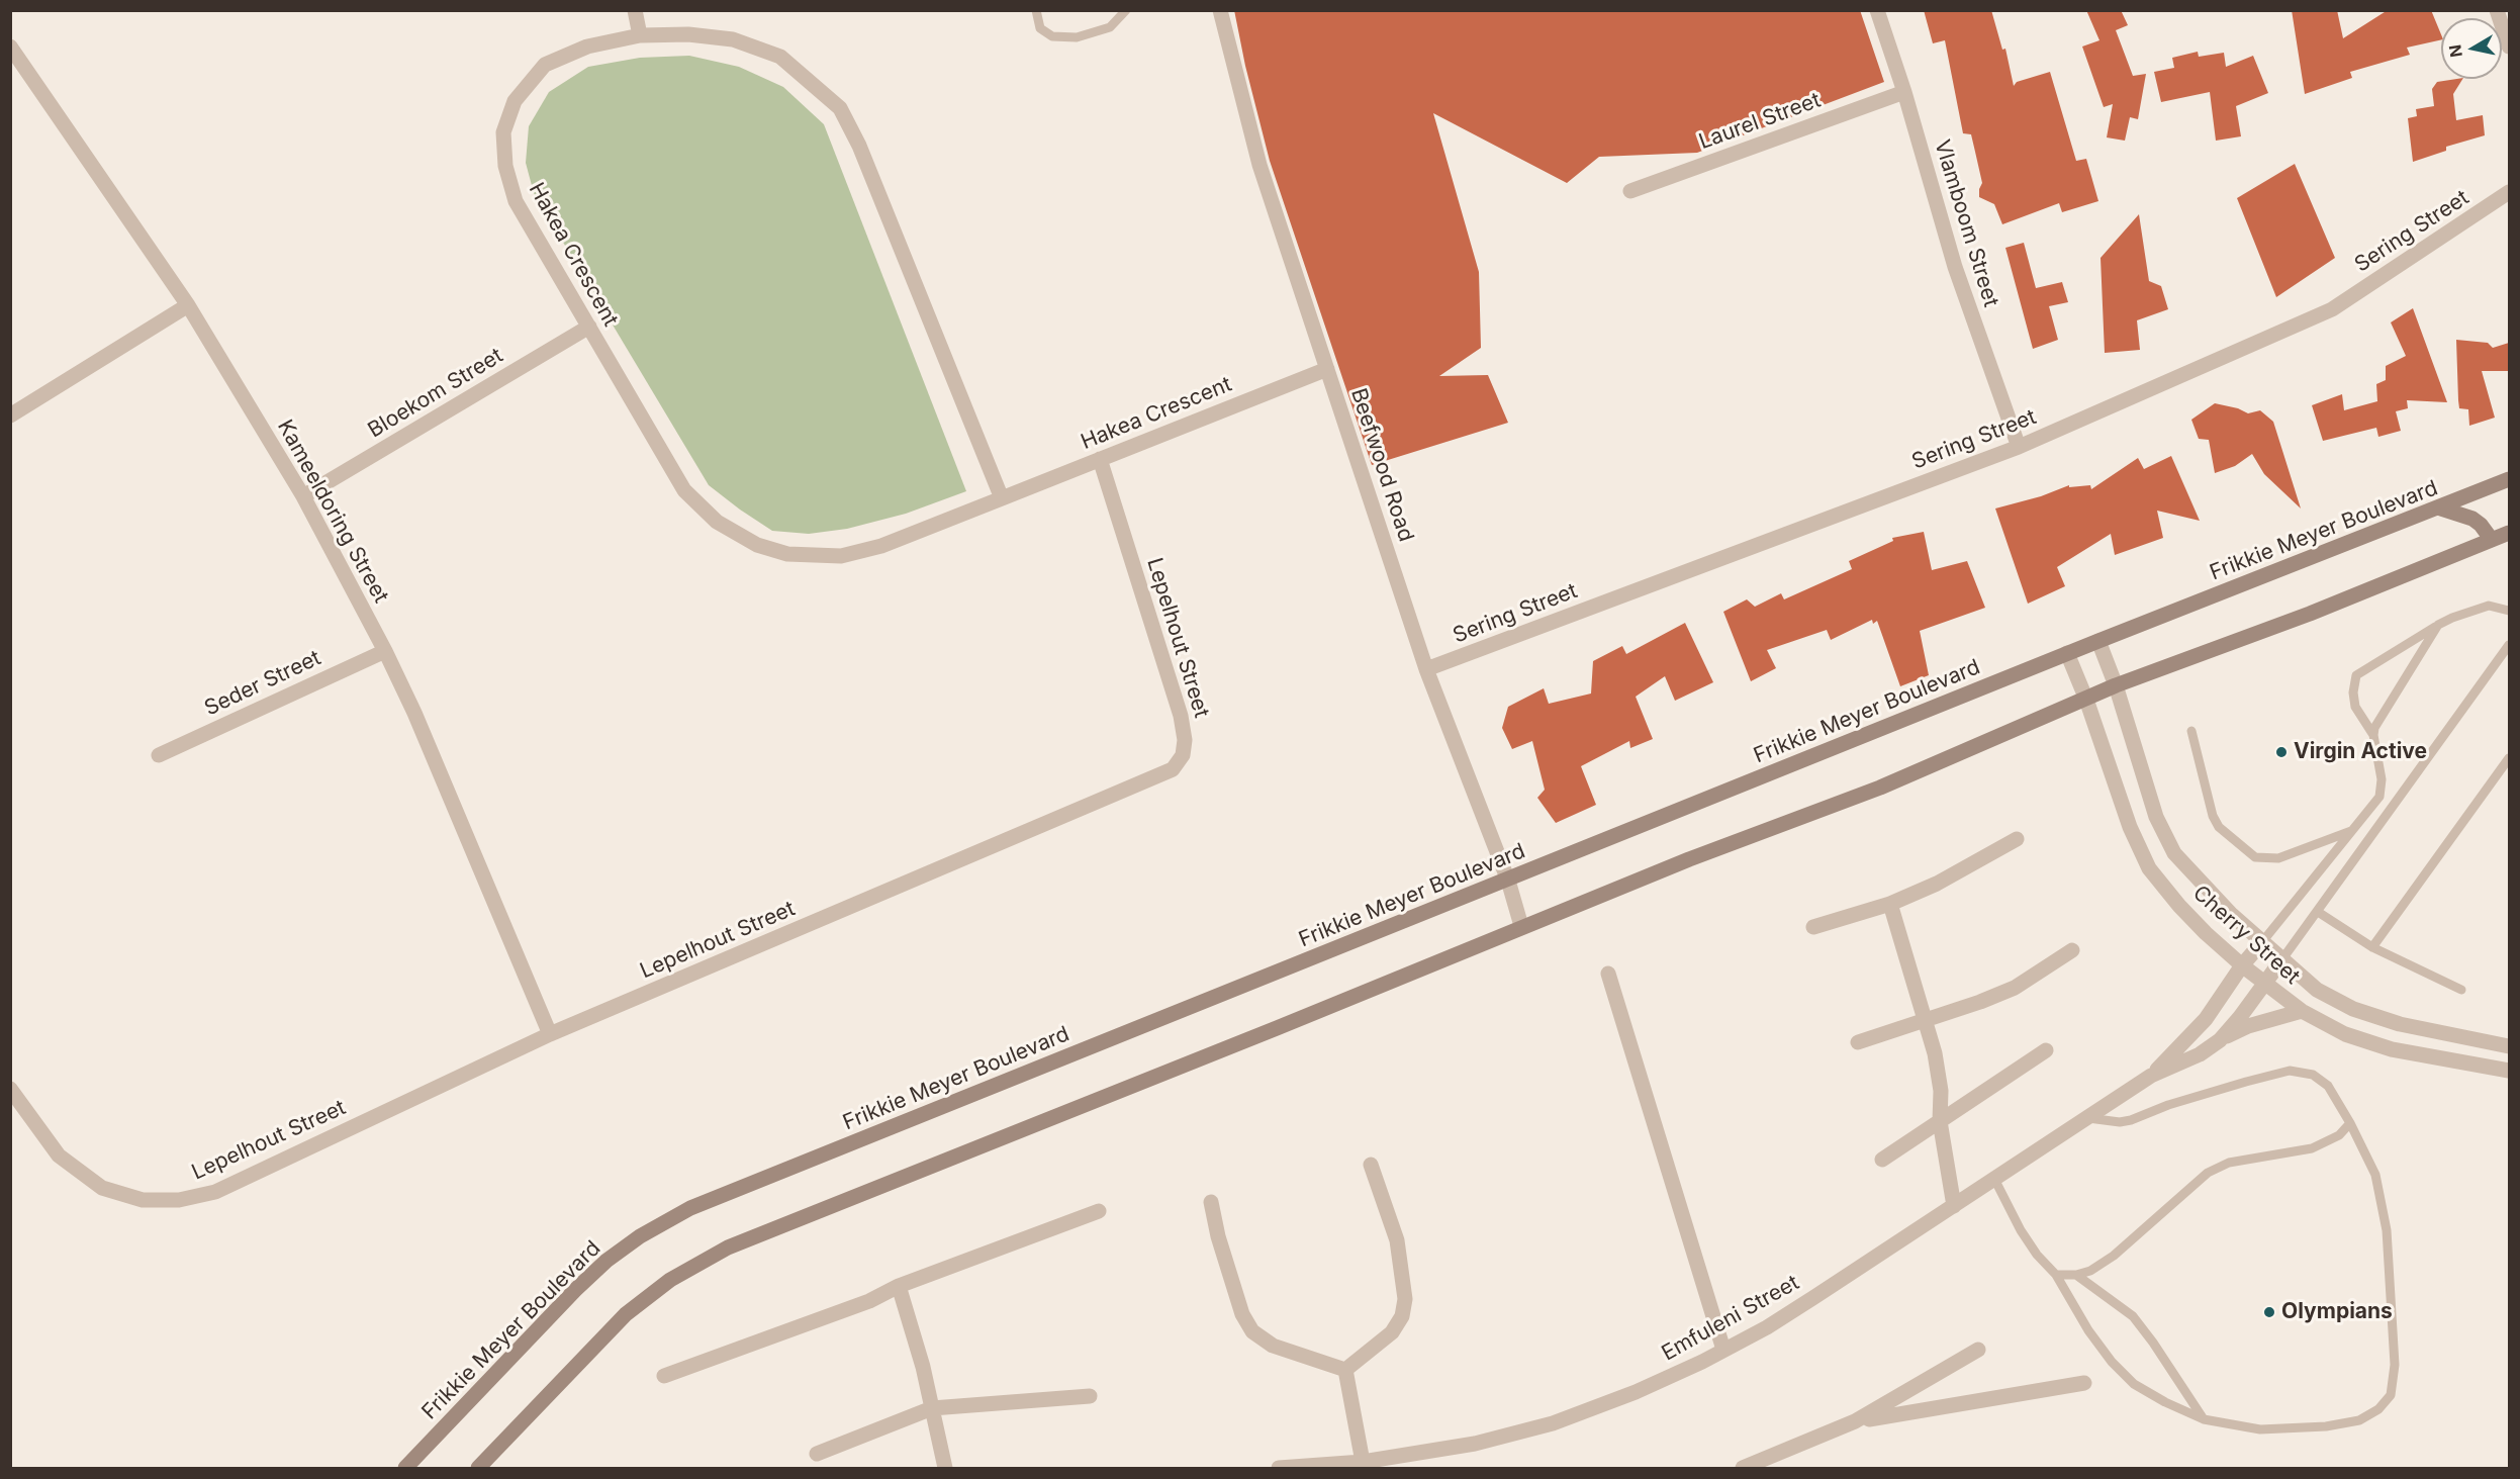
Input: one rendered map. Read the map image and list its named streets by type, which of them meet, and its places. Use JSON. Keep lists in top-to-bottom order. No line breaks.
{"streets":{"street":["Laurel Street","Vlamboom Street","Sering Street","Hakea Crescent","Bloekom Street","Beefwood Road","Kameeldoring Street","Frikkie Meyer Boulevard","Lepelhout Street","Seder Street","Cherry Street","Emfuleni Street"]},"crossings":[["Laurel Street","Vlamboom Street"],["Vlamboom Street","Sering Street"],["Sering Street","Beefwood Road"],["Hakea Crescent","Bloekom Street"],["Hakea Crescent","Beefwood Road"],["Hakea Crescent","Lepelhout Street"],["Bloekom Street","Kameeldoring Street"],["Beefwood Road","Frikkie Meyer Boulevard"],["Kameeldoring Street","Lepelhout Street"],["Kameeldoring Street","Seder Street"],["Frikkie Meyer Boulevard","Cherry Street"],["Cherry Street","Emfuleni Street"]],"places":["Virgin Active","Olympians"],"north":"left"}
